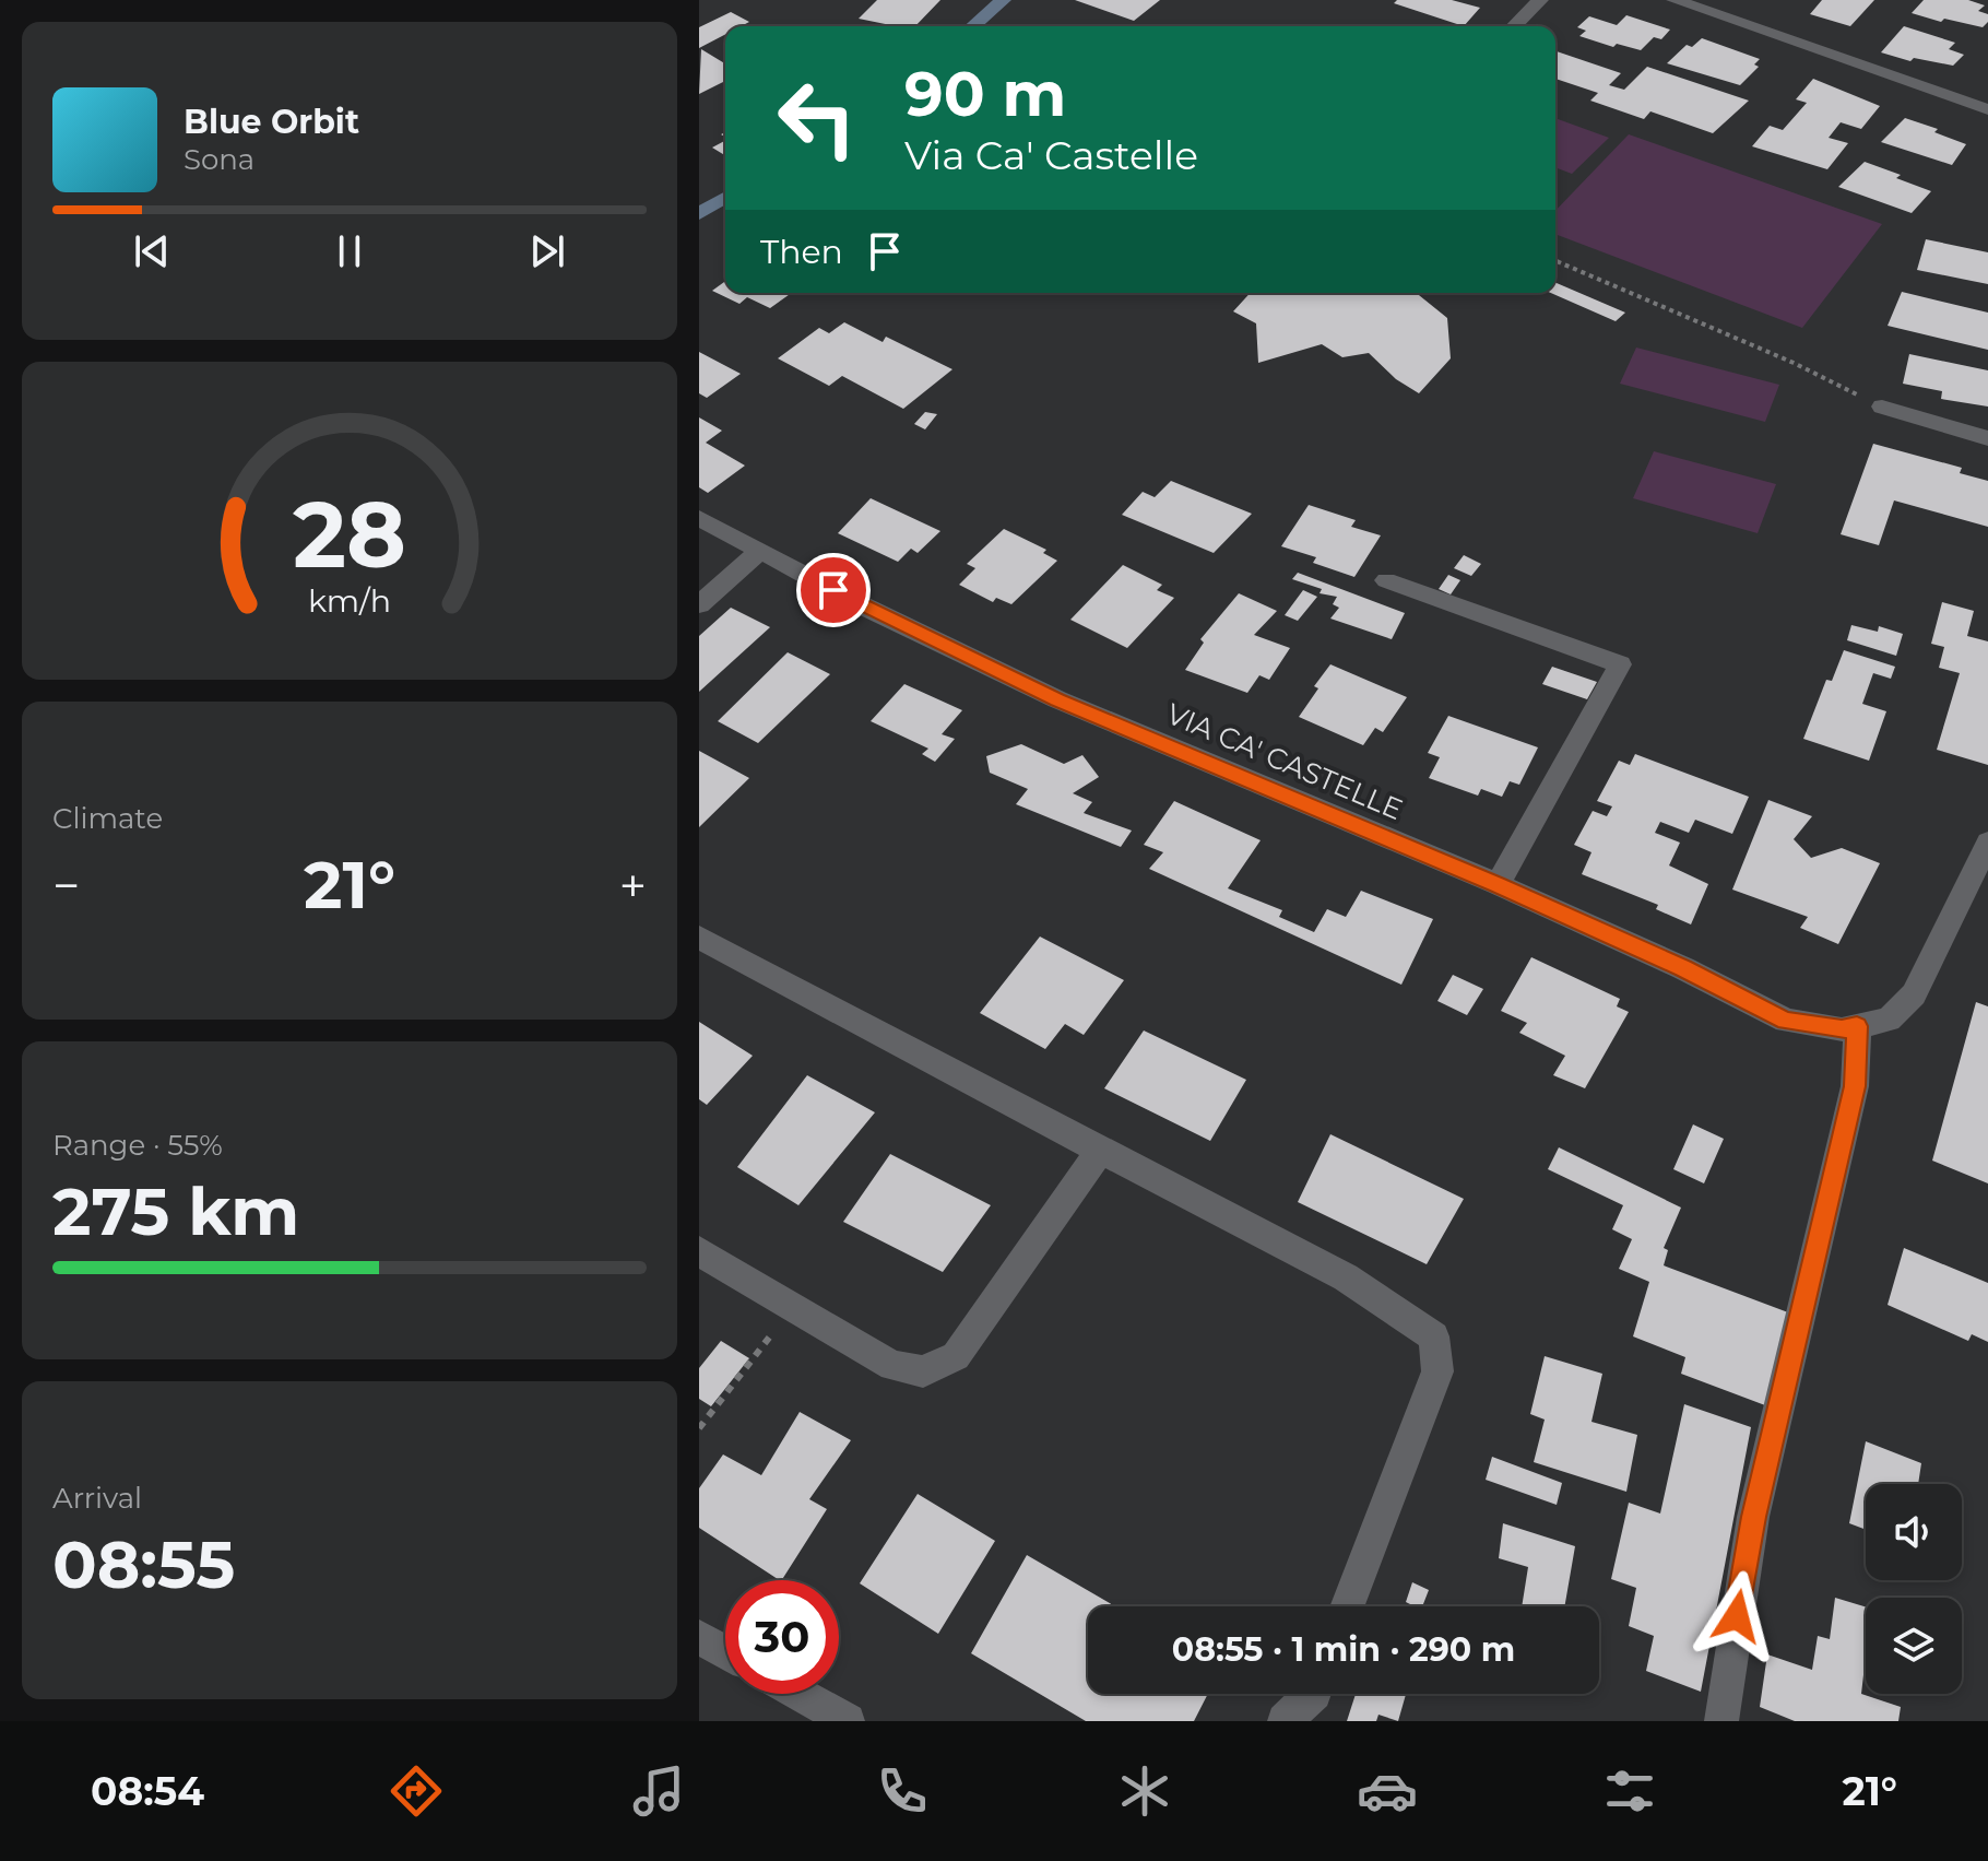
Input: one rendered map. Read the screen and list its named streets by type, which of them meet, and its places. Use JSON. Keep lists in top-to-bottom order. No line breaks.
{"streets":{"street":["VIA CA' CASTELLE"]},"page":{"turn":["90 m","Via Ca' Castelle"],"song":["Blue Orbit","Sona"],"then":"Then","tile":["Climate",["Range · 55%","275 km"],["Arrival","08:55"]],"heat":["−","21°","+"],"limit":"30","trip":"08:55 · 1 min · 290 m","tabs":["08:54","21°"],"gauge":["28","km/h"]}}
